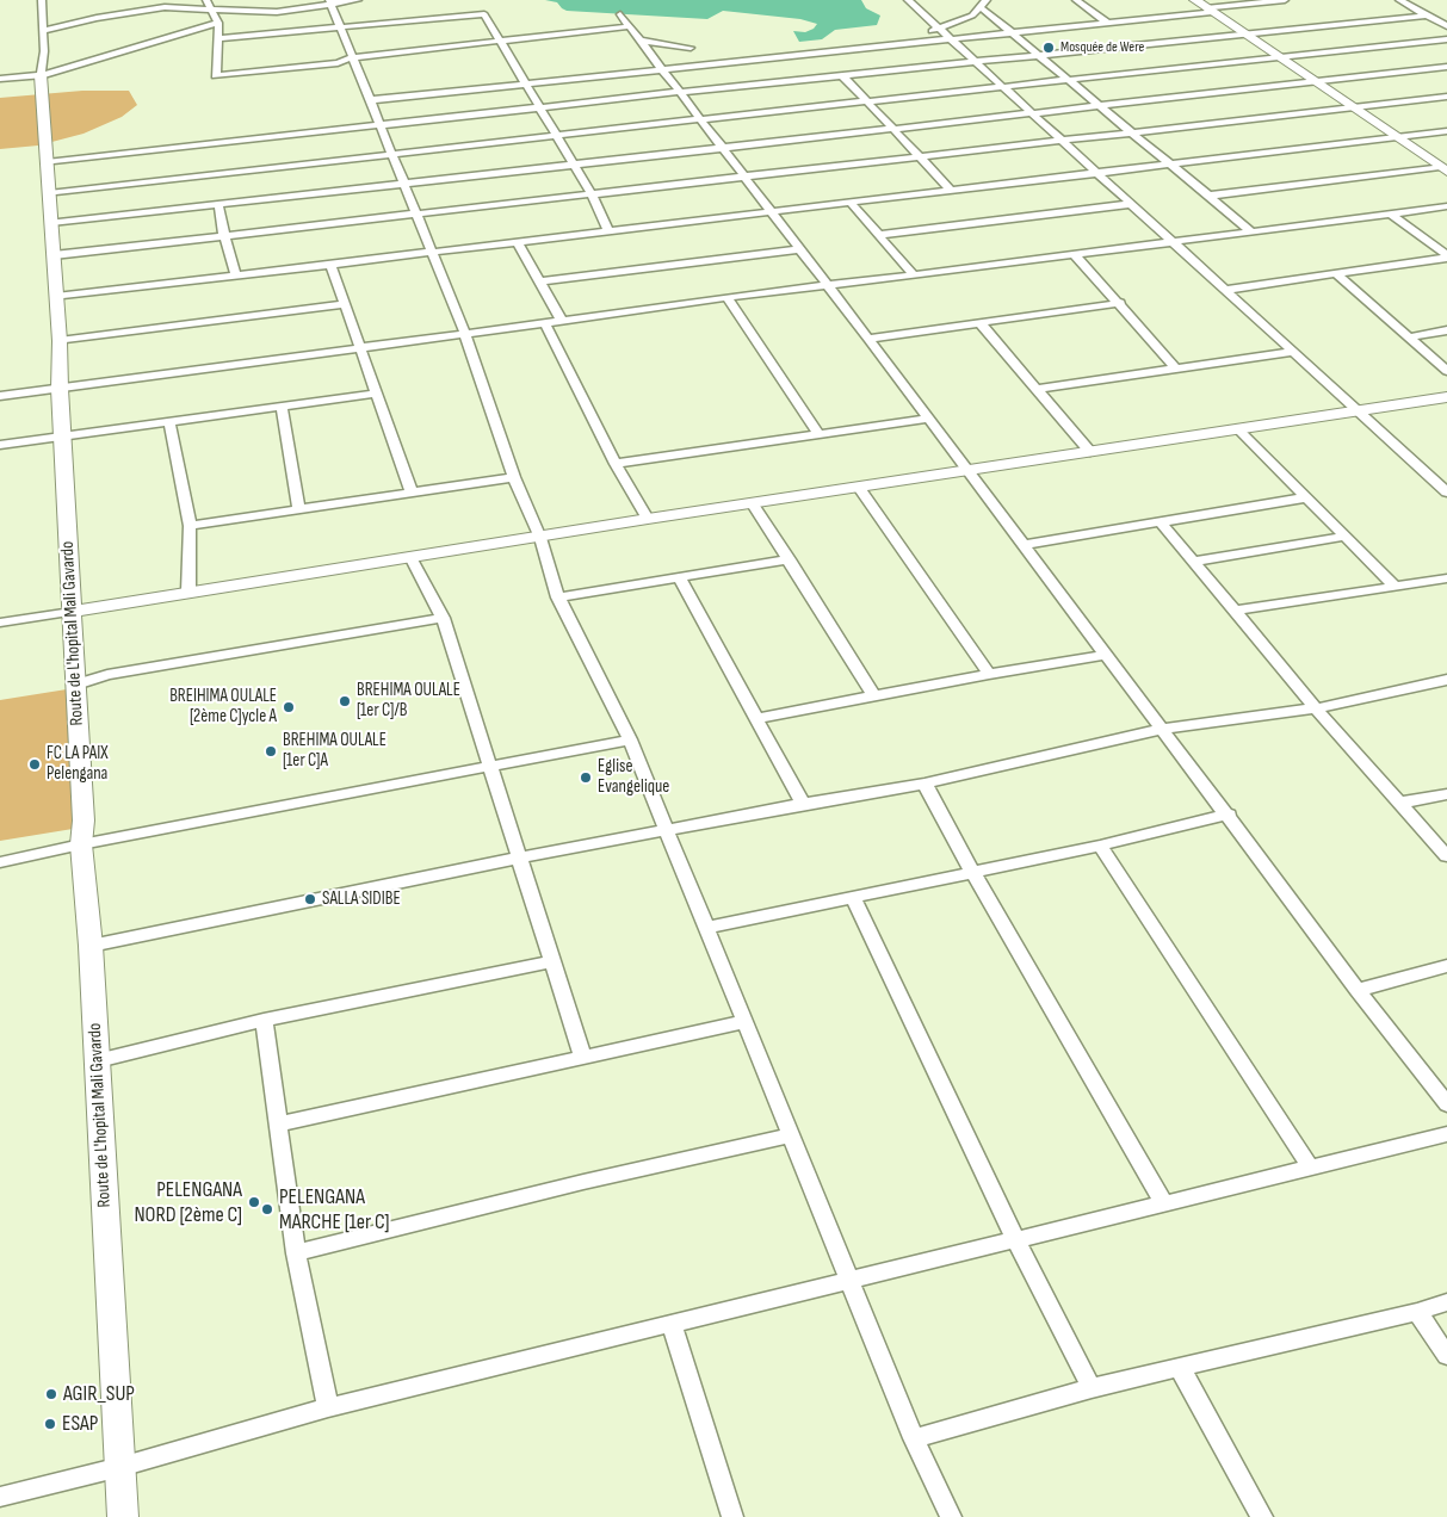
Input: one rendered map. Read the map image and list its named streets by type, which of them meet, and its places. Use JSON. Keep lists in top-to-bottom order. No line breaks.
{"streets":{"street":["Route de L'hopital Mali Gavardo"]},"places":["Mosquée de Were","BREHIMA OULALE [1er C]/B","BREIHIMA OULALE [2ème C]ycle A","BREHIMA OULALE [1er C]A","FC LA PAIX Pelengana","Eglise Evangelique","SALLA SIDIBE","PELENGANA NORD [2ème C]","PELENGANA MARCHE [1er C]","AGIR_SUP","ESAP"]}
